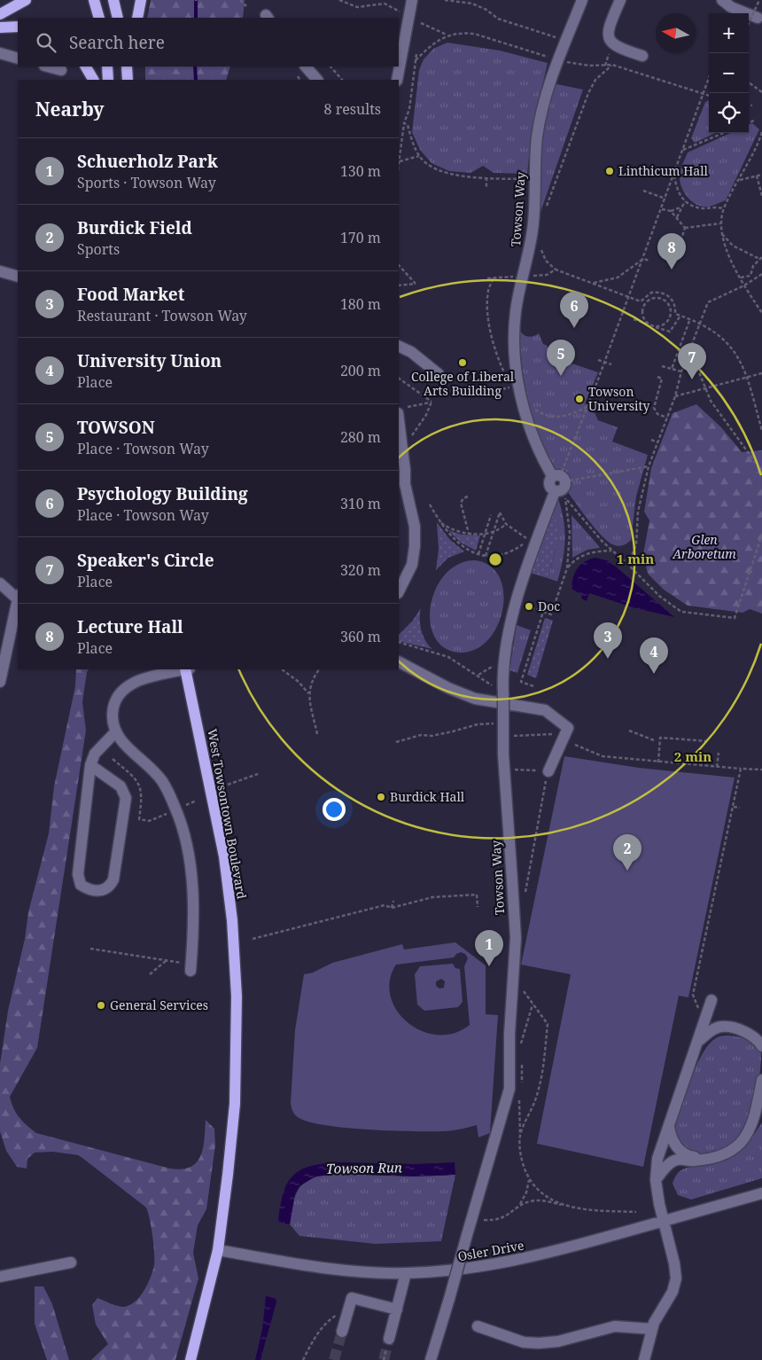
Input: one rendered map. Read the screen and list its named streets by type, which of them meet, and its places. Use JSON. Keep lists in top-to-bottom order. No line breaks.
{"streets":{"main road":["West Towsontown Boulevard"],"street":["Towson Way","Osler Drive"]},"crossings":[["West Towsontown Boulevard","Osler Drive"]],"water":["Towson Run"],"parks":["Glen Arboretum"],"places":["Linthicum Hall","College of Liberal Arts Building","Towson University","Doc","Burdick Hall","General Services"],"north":"left","page":{"map_buttons":["+","−"],"search":"Search here","heading":["Nearby","8 results"],"list":[{"mark":"1","name":"Schuerholz Park","note":"Sports · Towson Way","value":"130 m"},{"mark":"2","name":"Burdick Field","note":"Sports","value":"170 m"},{"mark":"3","name":"Food Market","note":"Restaurant · Towson Way","value":"180 m"},{"mark":"4","name":"University Union","note":"Place","value":"200 m"},{"mark":"5","name":"TOWSON","note":"Place · Towson Way","value":"280 m"},{"mark":"6","name":"Psychology Building","note":"Place · Towson Way","value":"310 m"},{"mark":"7","name":"Speaker's Circle","note":"Place","value":"320 m"},{"mark":"8","name":"Lecture Hall","note":"Place","value":"360 m"}],"pins":["8","6","5","7","3","4","2","1"]},"rings":["1 min","2 min"]}
